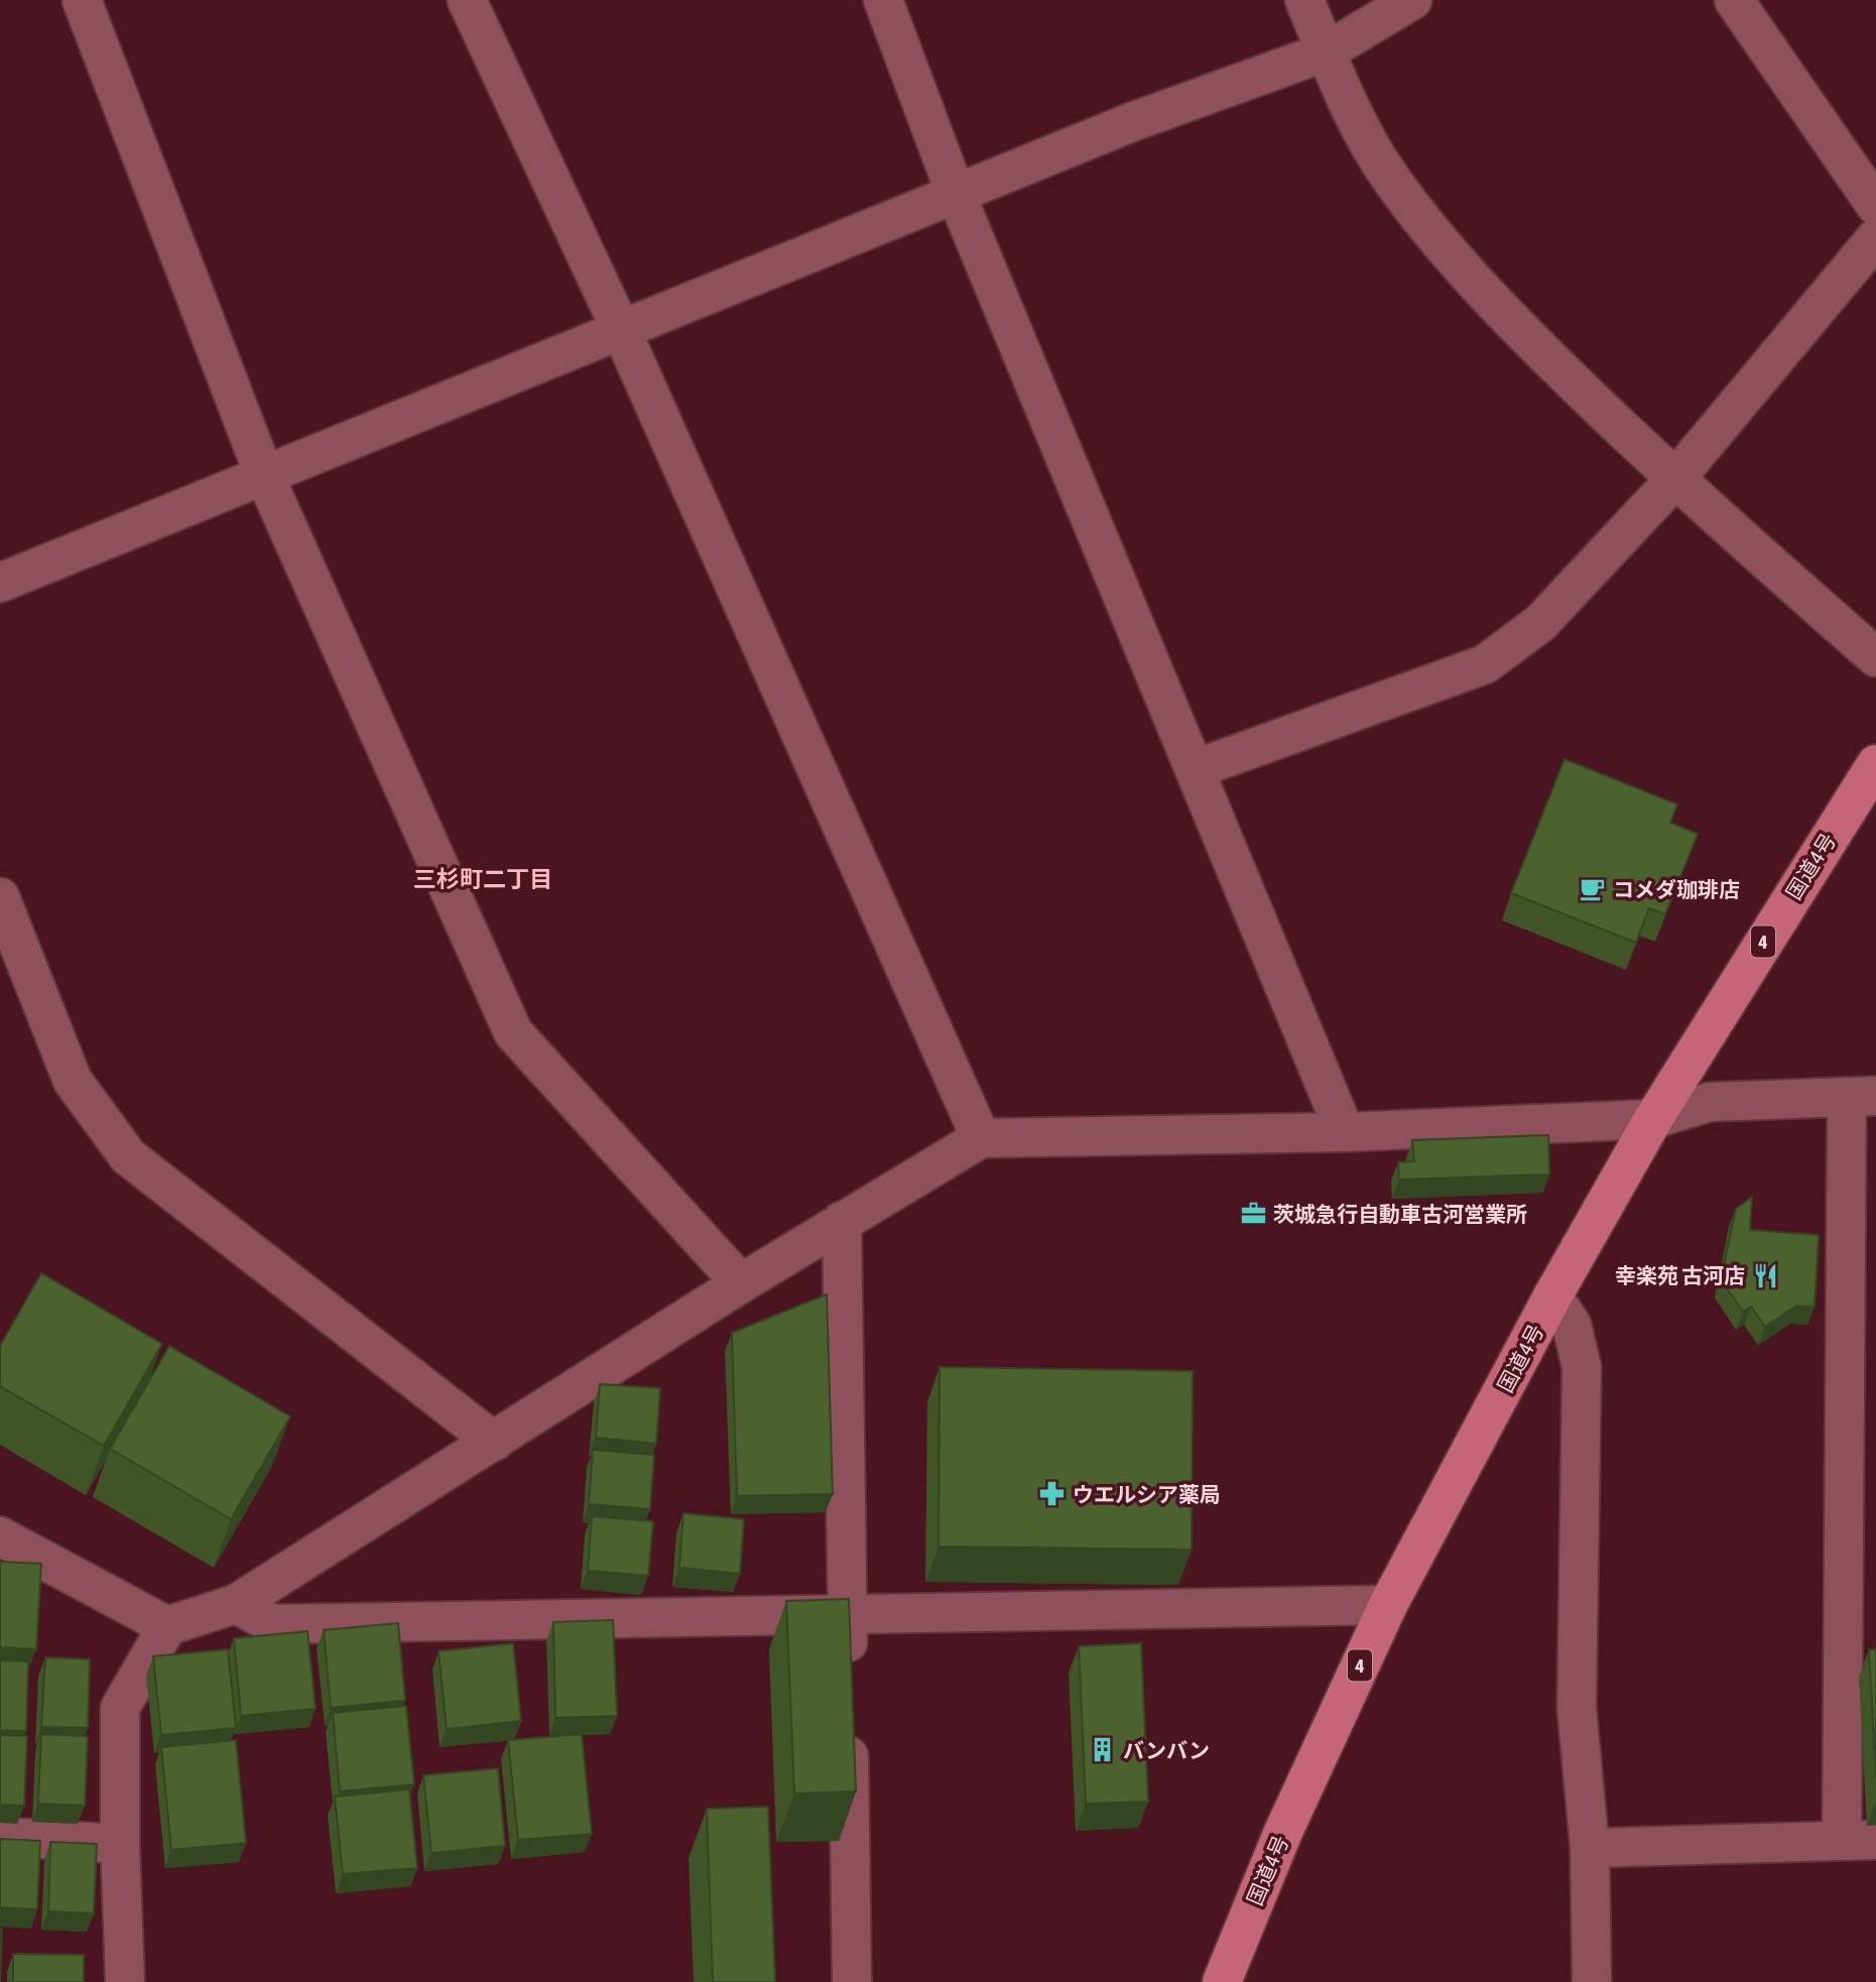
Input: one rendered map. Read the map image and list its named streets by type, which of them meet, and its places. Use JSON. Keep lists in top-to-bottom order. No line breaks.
{"streets":{"highway":["国道4号","4"]},"districts":["三杉町二丁目"],"places":{"cafe":["コメダ珈琲店"],"office":["茨城急行自動車古河営業所"],"restaurant":["幸楽苑 古河店"],"pharmacy":["ウエルシア薬局"],"building":["バンバン"]}}
